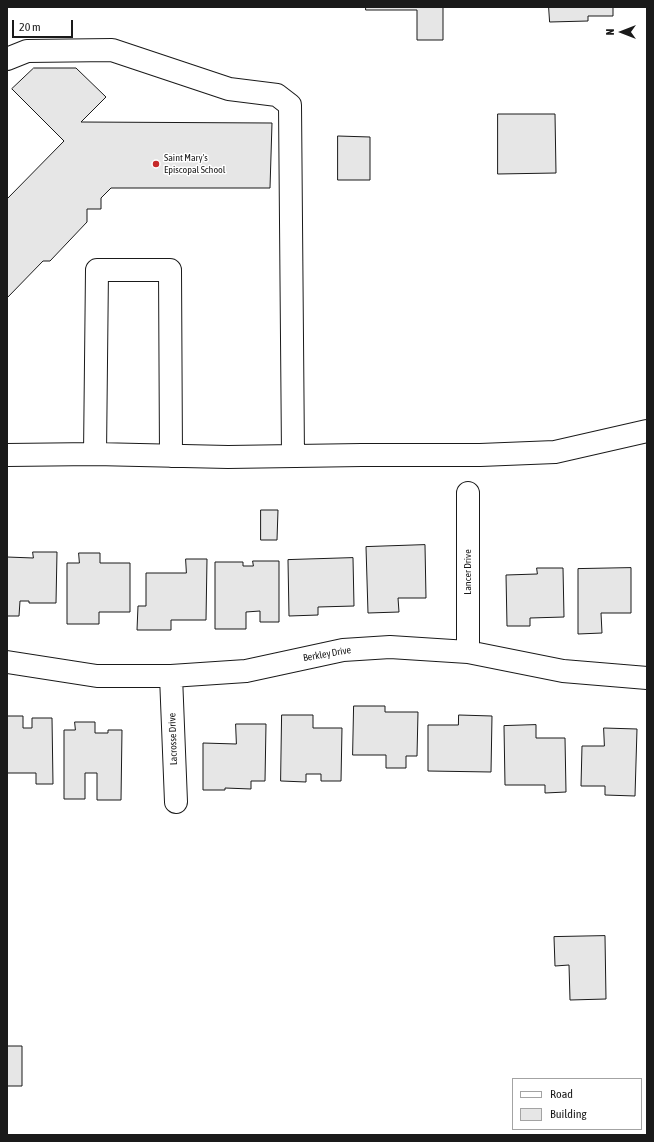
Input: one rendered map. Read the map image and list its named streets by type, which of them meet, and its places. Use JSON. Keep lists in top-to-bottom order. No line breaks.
{"streets":{"street":["Lancer Drive","Berkley Drive","Lacrosse Drive"]},"crossings":[["Lancer Drive","Berkley Drive"],["Berkley Drive","Lacrosse Drive"]],"places":["Saint Mary's Episcopal School"],"legend":["Road","Building"],"scale_bar":"20 m","north":"left"}
